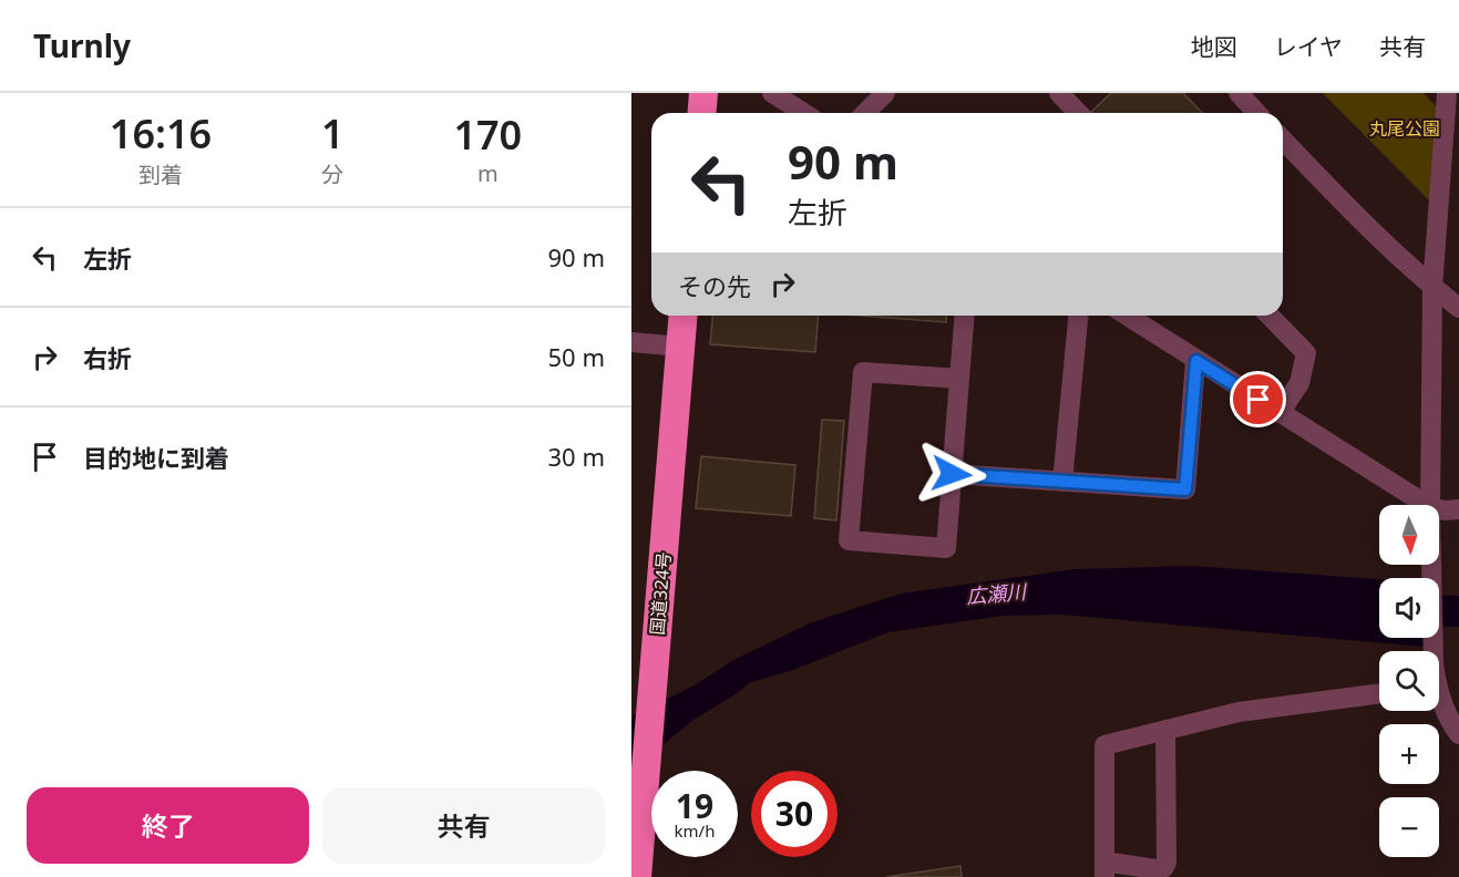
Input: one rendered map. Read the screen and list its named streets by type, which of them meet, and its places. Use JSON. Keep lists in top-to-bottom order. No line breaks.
{"streets":{"highway":["国道324号"]},"water":["広瀬川"],"parks":["丸尾公園"],"north":"bottom","page":{"header":"Turnly","nav":["地図","レイヤ","共有"],"eta":["16:16","到着","1","分","170","m"],"turn":["90 m","左折"],"list":[{"name":"左折","value":"90 m"},{"name":"右折","value":"50 m"},{"name":"目的地に到着","value":"30 m"}],"then":"その先","map_buttons":["+","−"],"speed":"19 km/h","limit":"30","buttons":["終了","共有"]}}
